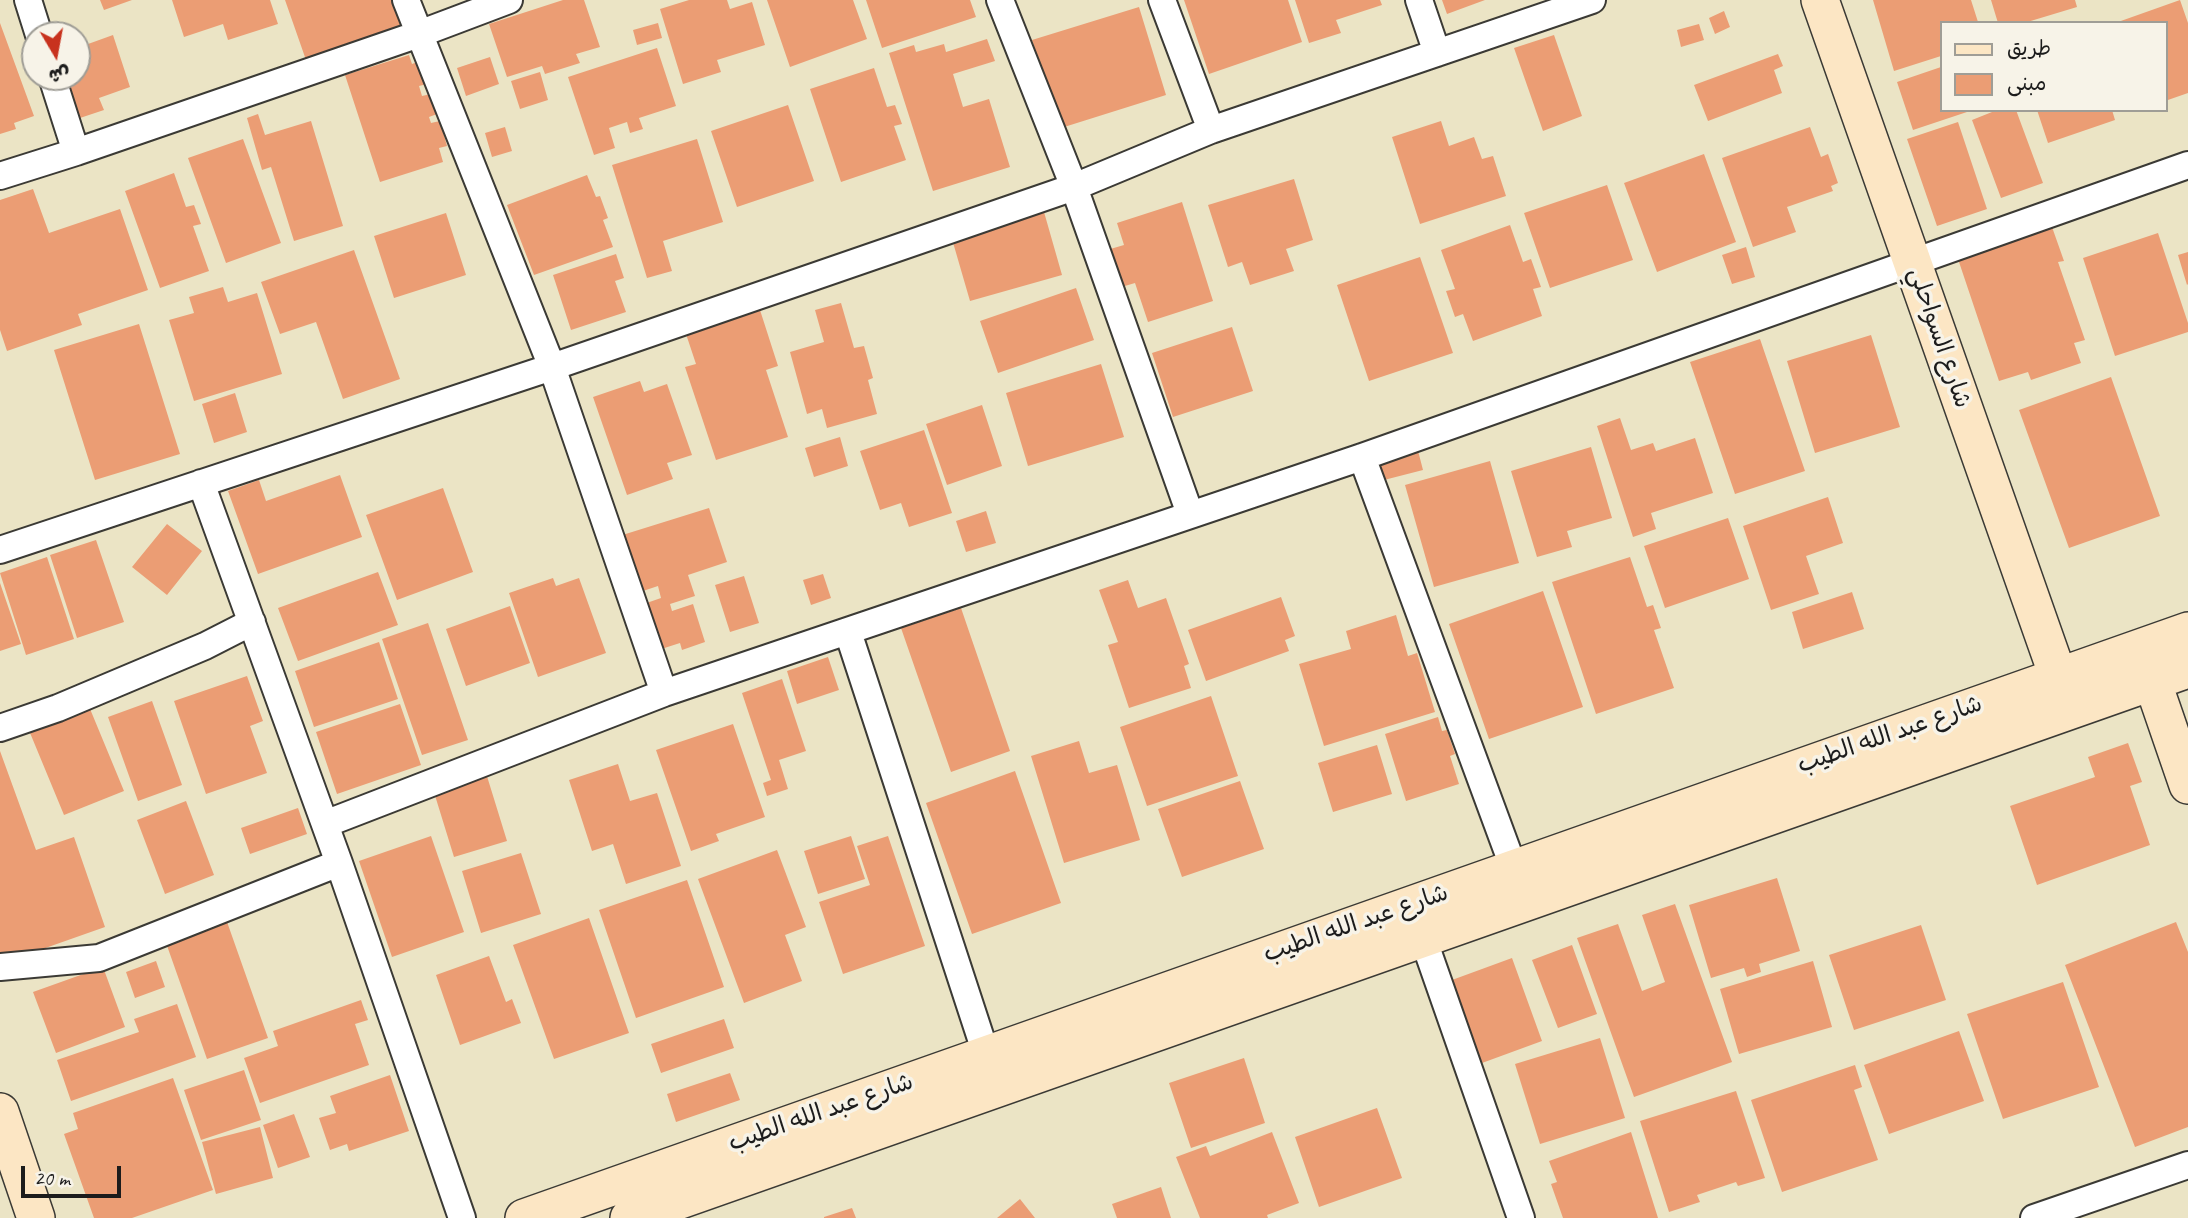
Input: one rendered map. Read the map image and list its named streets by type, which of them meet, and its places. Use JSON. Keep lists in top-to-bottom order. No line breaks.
{"streets":{"main road":["شارع السواحلي","شارع عبد الله الطيب"]},"crossings":[["شارع السواحلي","شارع عبد الله الطيب"]],"legend":["طريق","مبنى"],"scale_bar":"20 m","north":"bottom"}
